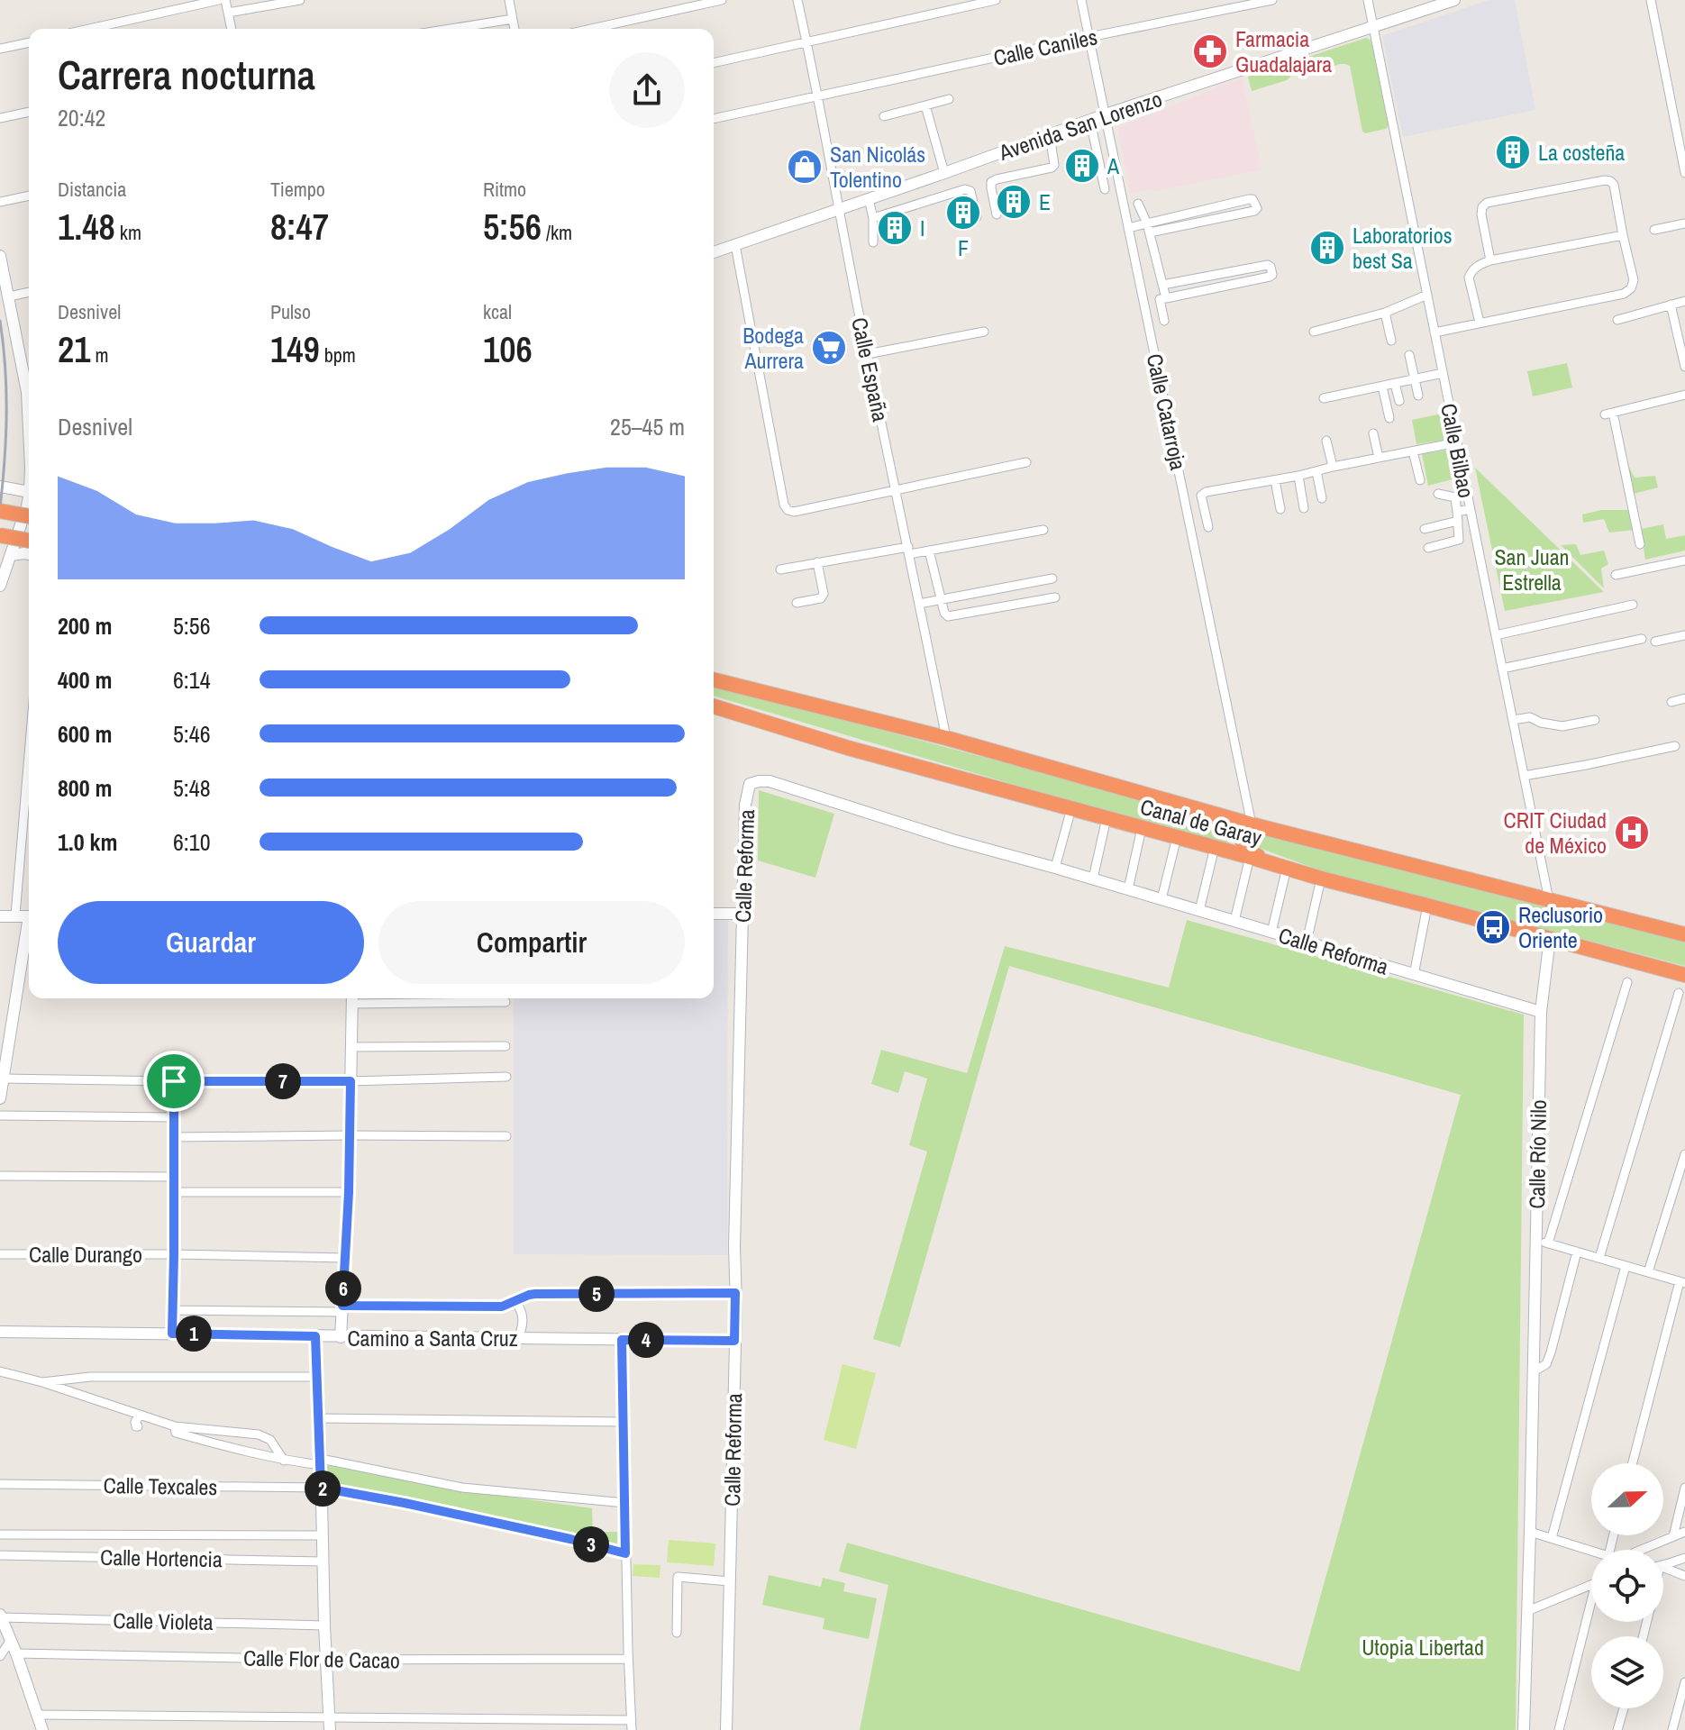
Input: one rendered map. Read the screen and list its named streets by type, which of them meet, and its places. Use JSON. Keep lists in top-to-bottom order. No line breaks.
{"streets":{"highway":["Canal de Garay"],"street":["Calle Caniles","Avenida San Lorenzo","Calle España","Calle Catarroja","Calle Bilbao","Calle Reforma","Calle Río Nilo","Calle Durango","Camino a Santa Cruz","Calle Texcales","Calle Hortencia","Calle Violeta","Calle Flor de Cacao"]},"crossings":[["Calle Caniles","Calle España"],["Calle Caniles","Calle Catarroja"],["Avenida San Lorenzo","Calle España"],["Avenida San Lorenzo","Calle Catarroja"],["Avenida San Lorenzo","Calle Bilbao"],["Calle España","Canal de Garay"],["Calle Catarroja","Canal de Garay"],["Calle Bilbao","Canal de Garay"],["Canal de Garay","Calle Río Nilo"],["Calle Reforma","Calle Río Nilo"],["Calle Reforma","Camino a Santa Cruz"]],"parks":["San Juan Estrella","Utopia Libertad"],"places":{"pharmacy":["Farmacia Guadalajara"],"building":["La costeña","A","E","F","I","Laboratorios best Sa"],"shop":["San Nicolás Tolentino"],"supermarket":["Bodega Aurrera"],"hospital":["CRIT Ciudad de México"],"bus stop":["Reclusorio Oriente"]},"north":"right","page":{"heading":["Carrera nocturna","20:42"],"stats":[["Distancia","1.48 km"],["Tiempo","8:47"],["Ritmo","5:56 /km"],["Desnivel","21 m"],["Pulso","149 bpm"],["kcal","106"]],"chart":["Desnivel","25–45 m"],"list":[{"name":"200 m","note":"5:56"},{"name":"400 m","note":"6:14"},{"name":"600 m","note":"5:46"},{"name":"800 m","note":"5:48"},{"name":"1.0 km","note":"6:10"}],"buttons":["Guardar","Compartir"],"pins":["7","6","5","1","4","2","3"]}}
